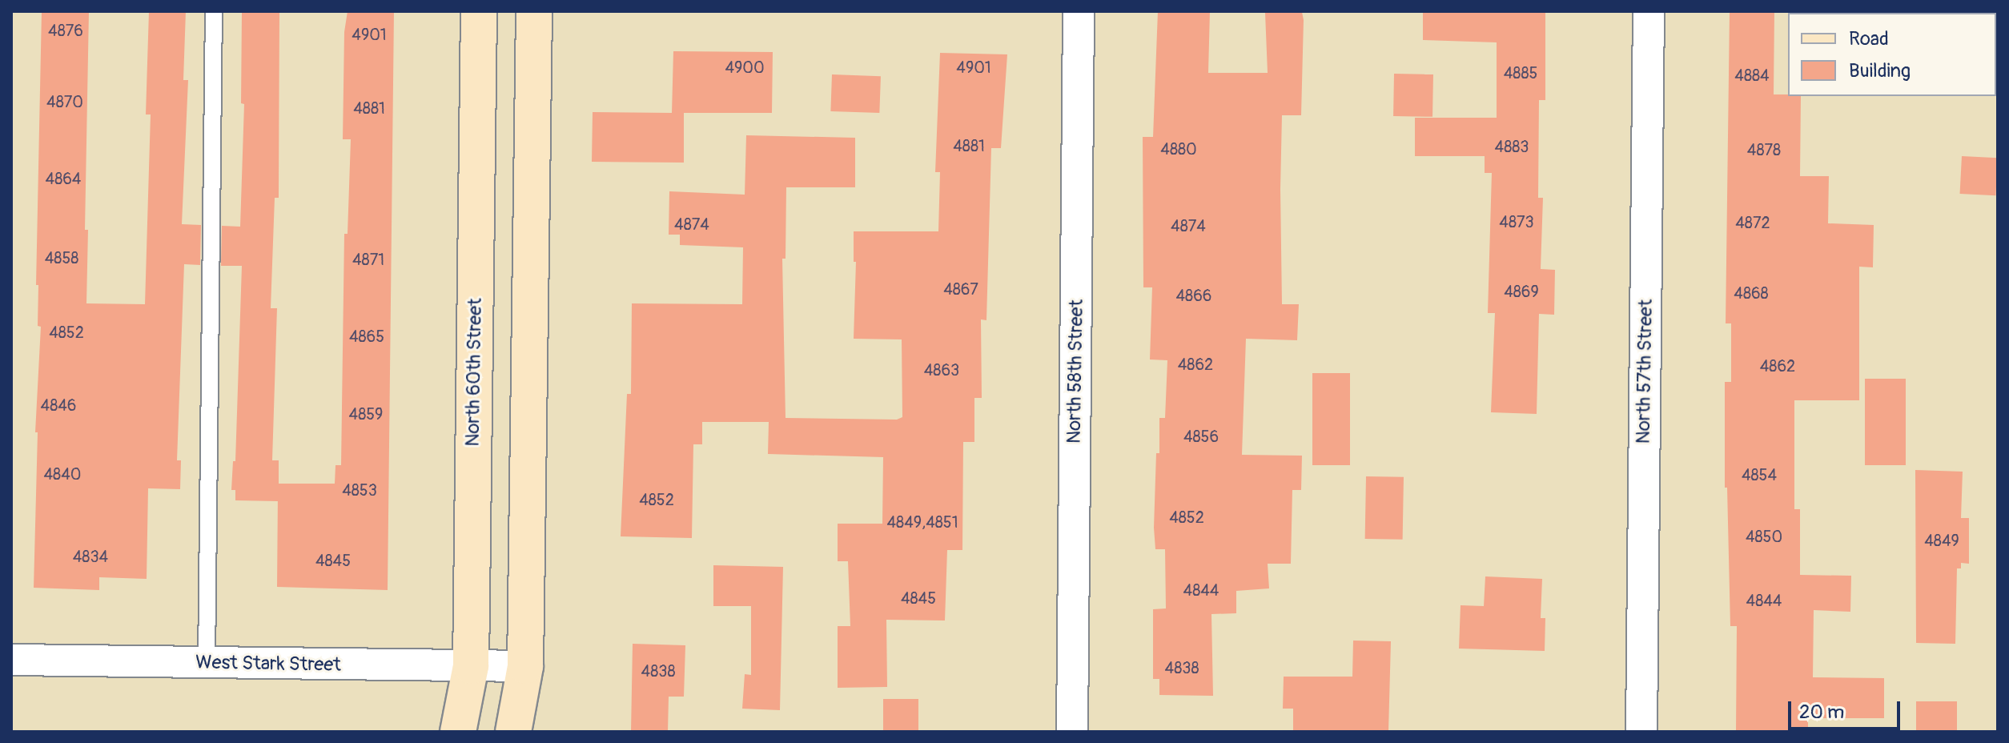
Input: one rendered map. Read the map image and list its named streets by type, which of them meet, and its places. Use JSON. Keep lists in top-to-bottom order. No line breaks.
{"streets":{"main road":["North 60th Street"],"street":["North 58th Street","North 57th Street","West Stark Street"]},"crossings":[["North 60th Street","West Stark Street"]],"house_numbers":["4876","4901","4900","4901","4885","4884","4870","4881","4881","4883","4880","4878","4864","4873","4872","4874","4874","4858","4871","4867","4869","4868","4866","4852","4865","4862","4862","4863","4846","4859","4856","4840","4854","4853","4852","4852","4849,4851","4850","4849","4834","4845","4844","4845","4844","4838","4838"],"legend":["Road","Building"],"scale_bar":"20 m"}
